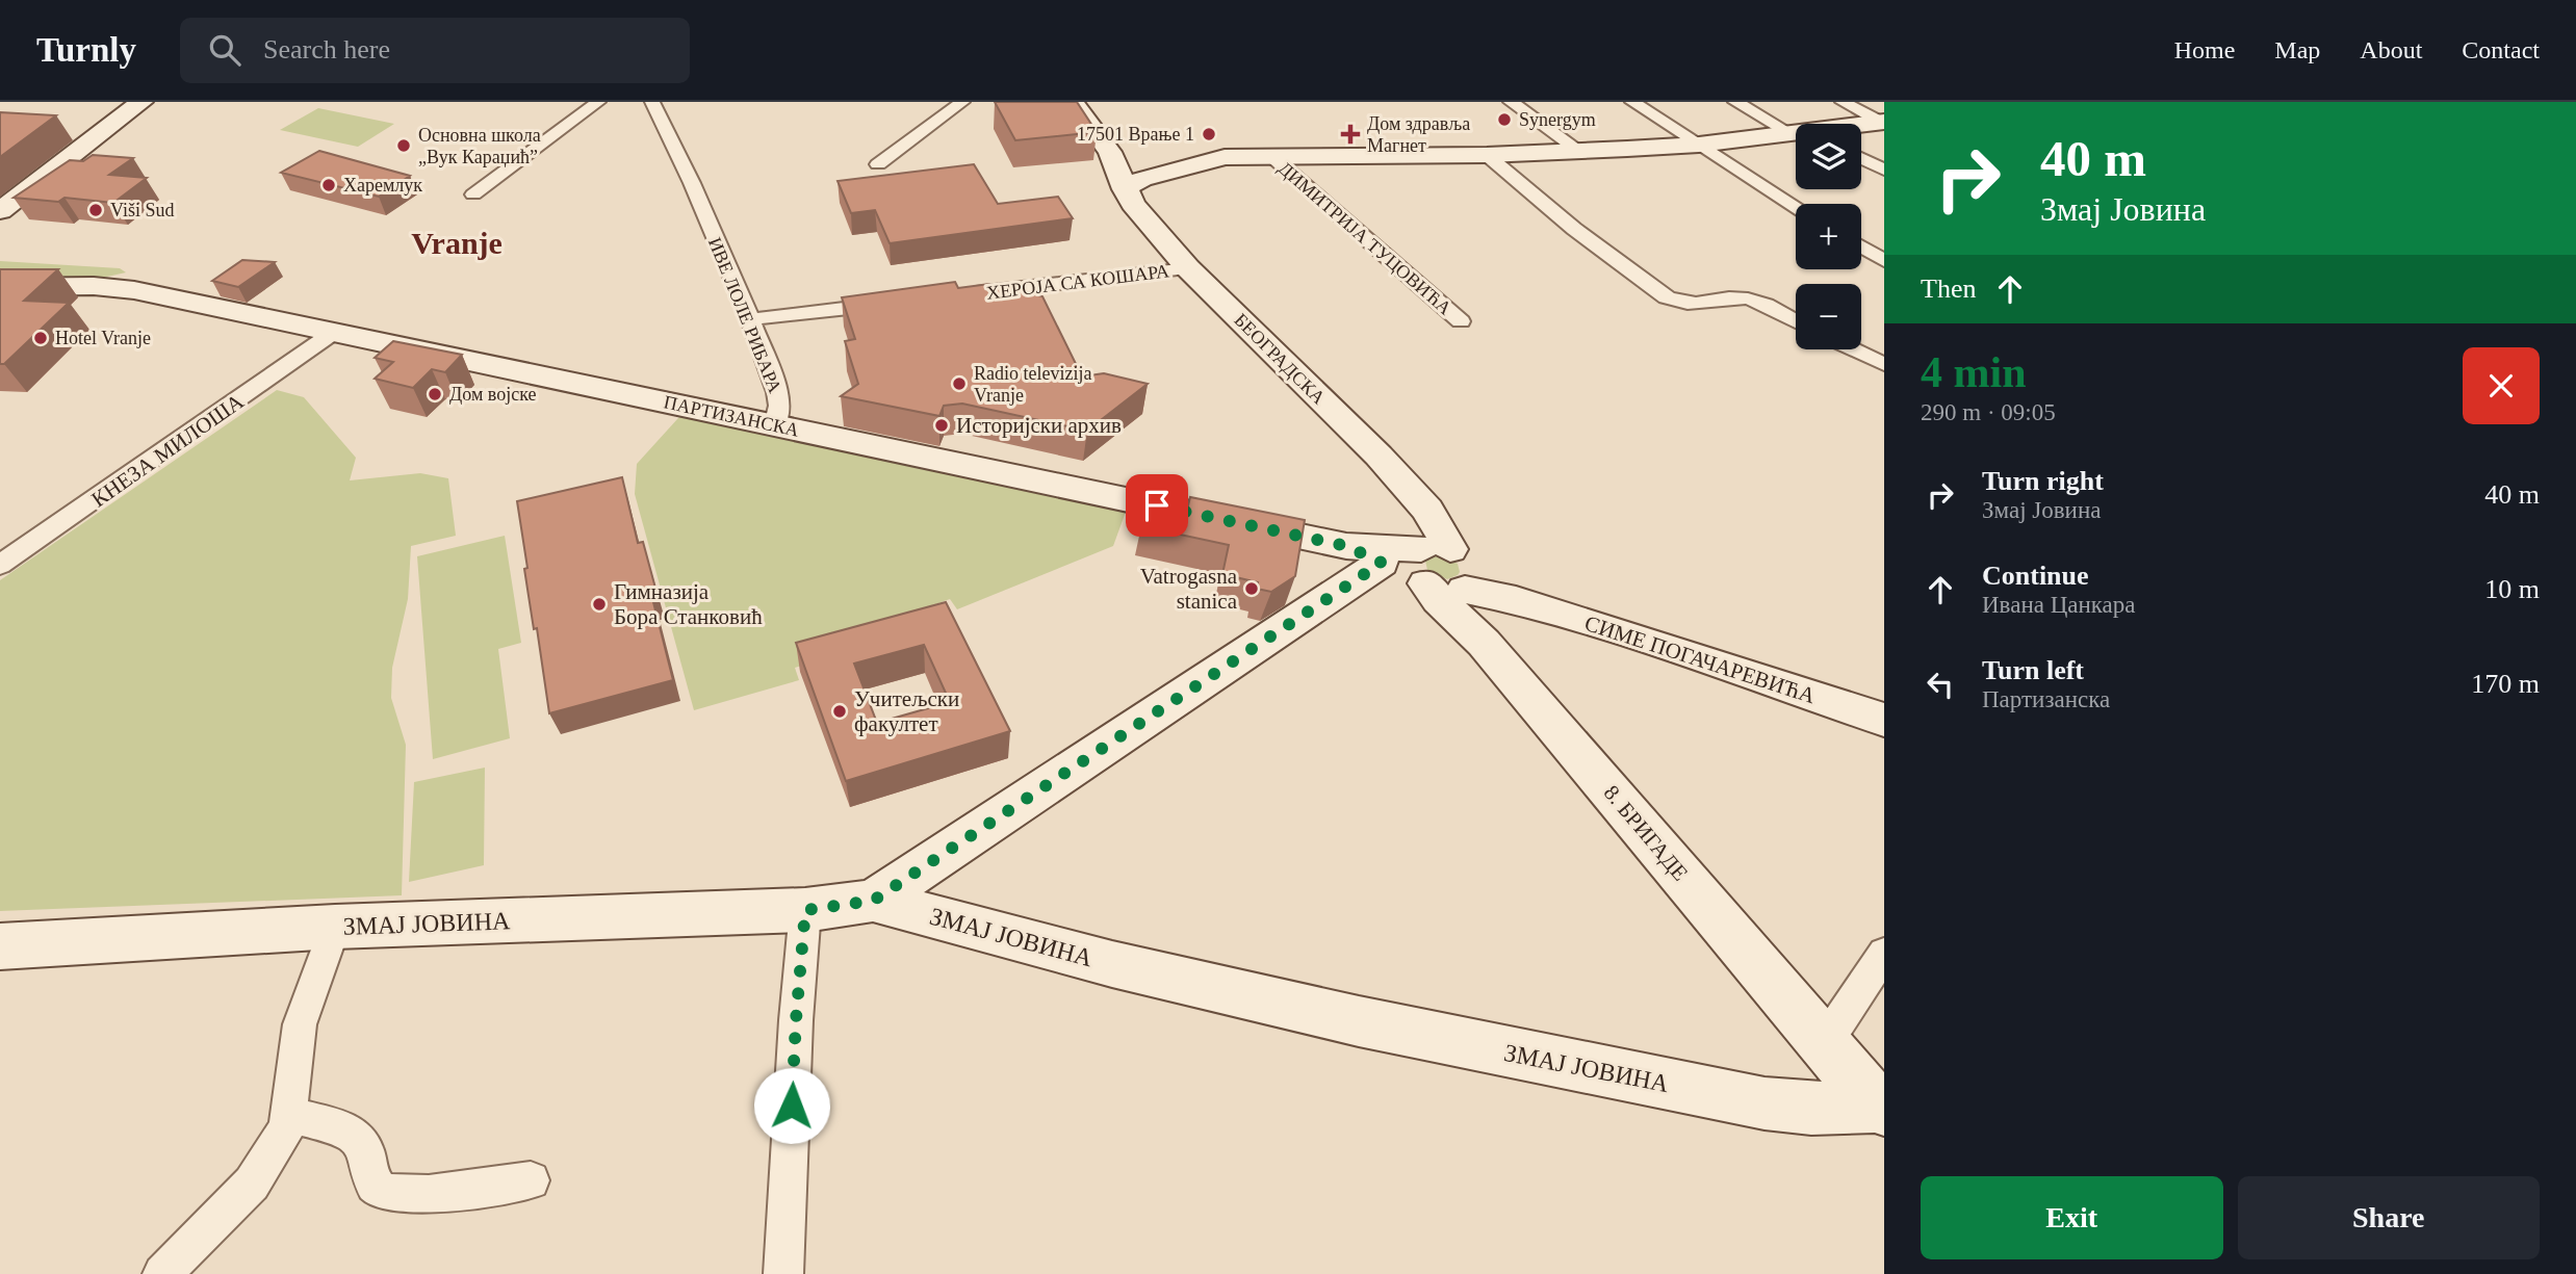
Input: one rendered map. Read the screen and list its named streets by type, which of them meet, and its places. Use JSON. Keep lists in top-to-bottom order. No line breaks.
{"streets":{"street":["ДИМИТРИЈА ТУЦОВИЋА","ХЕРОЈА СА КОШАРА","ИВЕ ЛОЛЕ РИБАРА","БЕОГРАДСКА","ПАРТИЗАНСКА","КНЕЗА МИЛОША","СИМЕ ПОГАЧАРЕВИЋА","8. БРИГАДЕ","ЗМАЈ ЈОВИНА"]},"crossings":[["ХЕРОЈА СА КОШАРА","БЕОГРАДСКА"],["ИВЕ ЛОЛЕ РИБАРА","ПАРТИЗАНСКА"],["БЕОГРАДСКА","ПАРТИЗАНСКА"],["БЕОГРАДСКА","СИМЕ ПОГАЧАРЕВИЋА"],["БЕОГРАДСКА","8. БРИГАДЕ"],["ПАРТИЗАНСКА","КНЕЗА МИЛОША"],["ПАРТИЗАНСКА","СИМЕ ПОГАЧАРЕВИЋА"],["ПАРТИЗАНСКА","8. БРИГАДЕ"],["СИМЕ ПОГАЧАРЕВИЋА","8. БРИГАДЕ"],["8. БРИГАДЕ","ЗМАЈ ЈОВИНА"]],"districts":["Vranje"],"places":{"other":["Synergym","17501 Врање 1","Основна школа „Вук Караџић”","Харемлук","Viši Sud","Hotel Vranje","Radio televizija Vranje","Дом војске","Историјски архив","Vatrogasna stanica","Гимназија Бора Станковић","Учитељски факултет"],"health":["Дом здравља Магнет"]},"page":{"header":"Turnly","search":"Search here","nav":["Home","Map","About","Contact"],"turn":["40 m","Змај Јовина"],"map_buttons":["+","−"],"then":"Then","heading":["4 min","290 m · 09:05"],"list":[{"name":"Turn right","note":"Змај Јовина","value":"40 m"},{"name":"Continue","note":"Ивана Цанкара","value":"10 m"},{"name":"Turn left","note":"Партизанска","value":"170 m"}],"buttons":["Exit","Share"]}}
